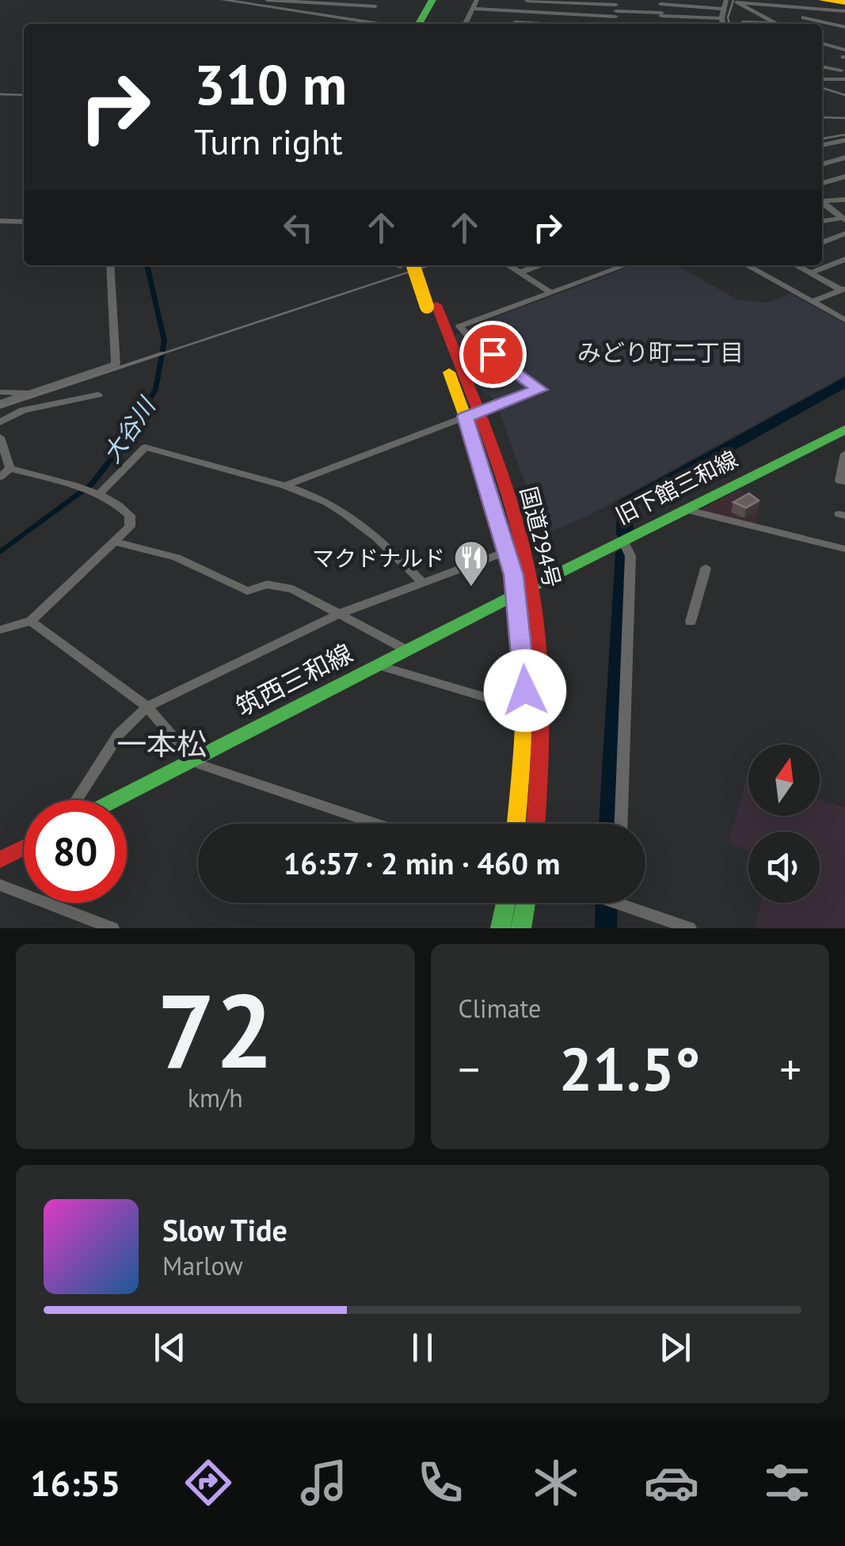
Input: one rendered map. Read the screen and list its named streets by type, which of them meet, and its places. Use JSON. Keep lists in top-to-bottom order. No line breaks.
{"streets":{"main road":["旧下館三和線","国道294号","筑西三和線"]},"crossings":[["旧下館三和線","国道294号"],["旧下館三和線","筑西三和線"],["国道294号","筑西三和線"]],"districts":["みどり町二丁目","一本松"],"water":["大谷川"],"places":{"restaurant":["マクドナルド"]},"north":"top","page":{"turn":["310 m","Turn right"],"limit":"80","trip":"16:57 · 2 min · 460 m","tile":[["72","km/h"],"Climate"],"heat":["−","21.5°","+"],"song":["Slow Tide","Marlow"],"tabs":"16:55"}}
